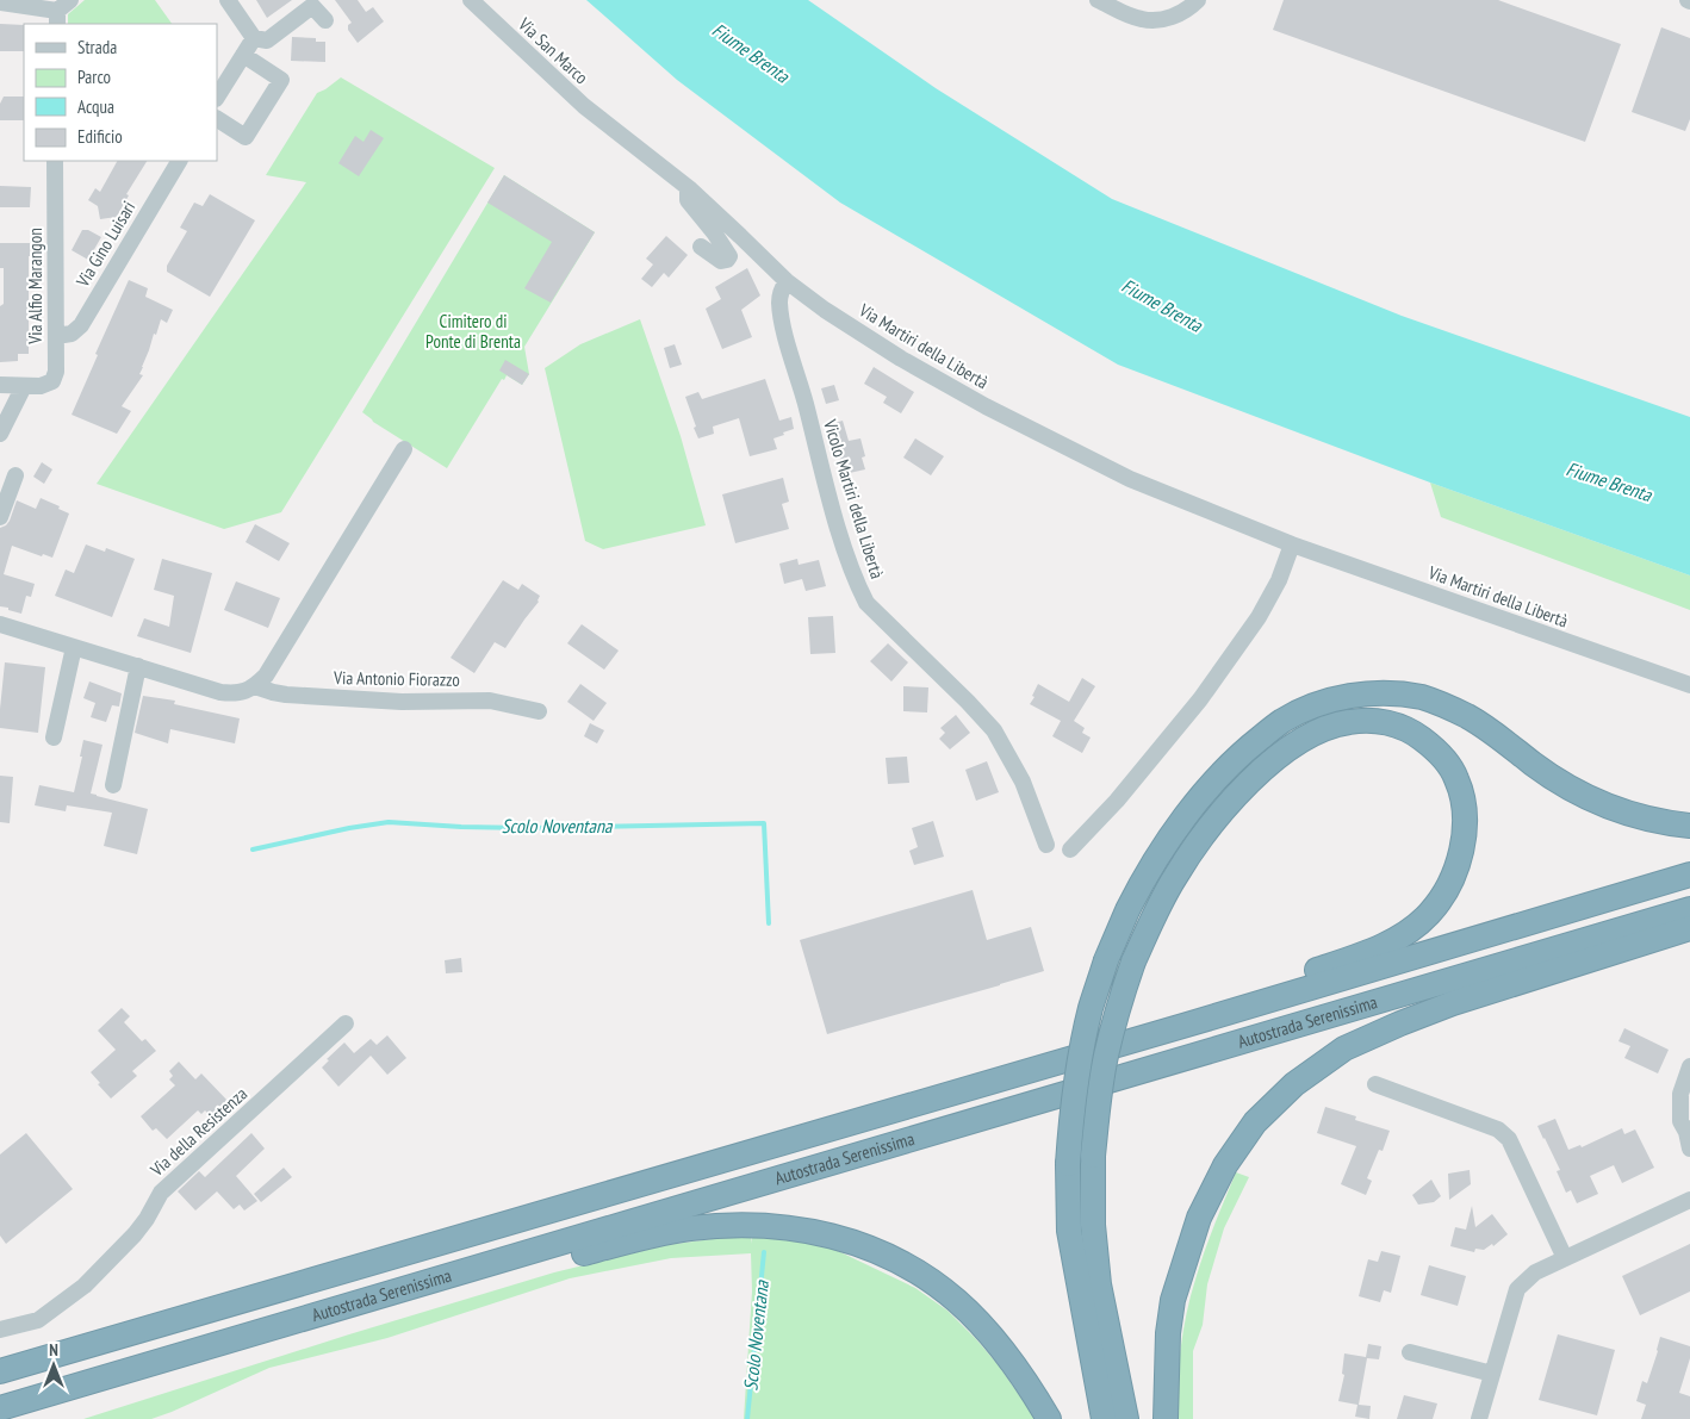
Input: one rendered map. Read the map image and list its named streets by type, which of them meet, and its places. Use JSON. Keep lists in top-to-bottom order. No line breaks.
{"streets":{"highway":["Autostrada Serenissima"],"street":["Via San Marco","Via Gino Luisari","Via Alfio Marangon","Via Martiri della Libertà","Vicolo Martiri della Libertà","Via Antonio Fiorazzo","Via della Resistenza"]},"crossings":[["Via San Marco","Via Martiri della Libertà"],["Via Gino Luisari","Via Alfio Marangon"],["Via Martiri della Libertà","Vicolo Martiri della Libertà"]],"water":["Fiume Brenta","Scolo Noventana"],"parks":["Cimitero di Ponte di Brenta"],"legend":["Strada","Parco","Acqua","Edificio"],"north":"top"}
